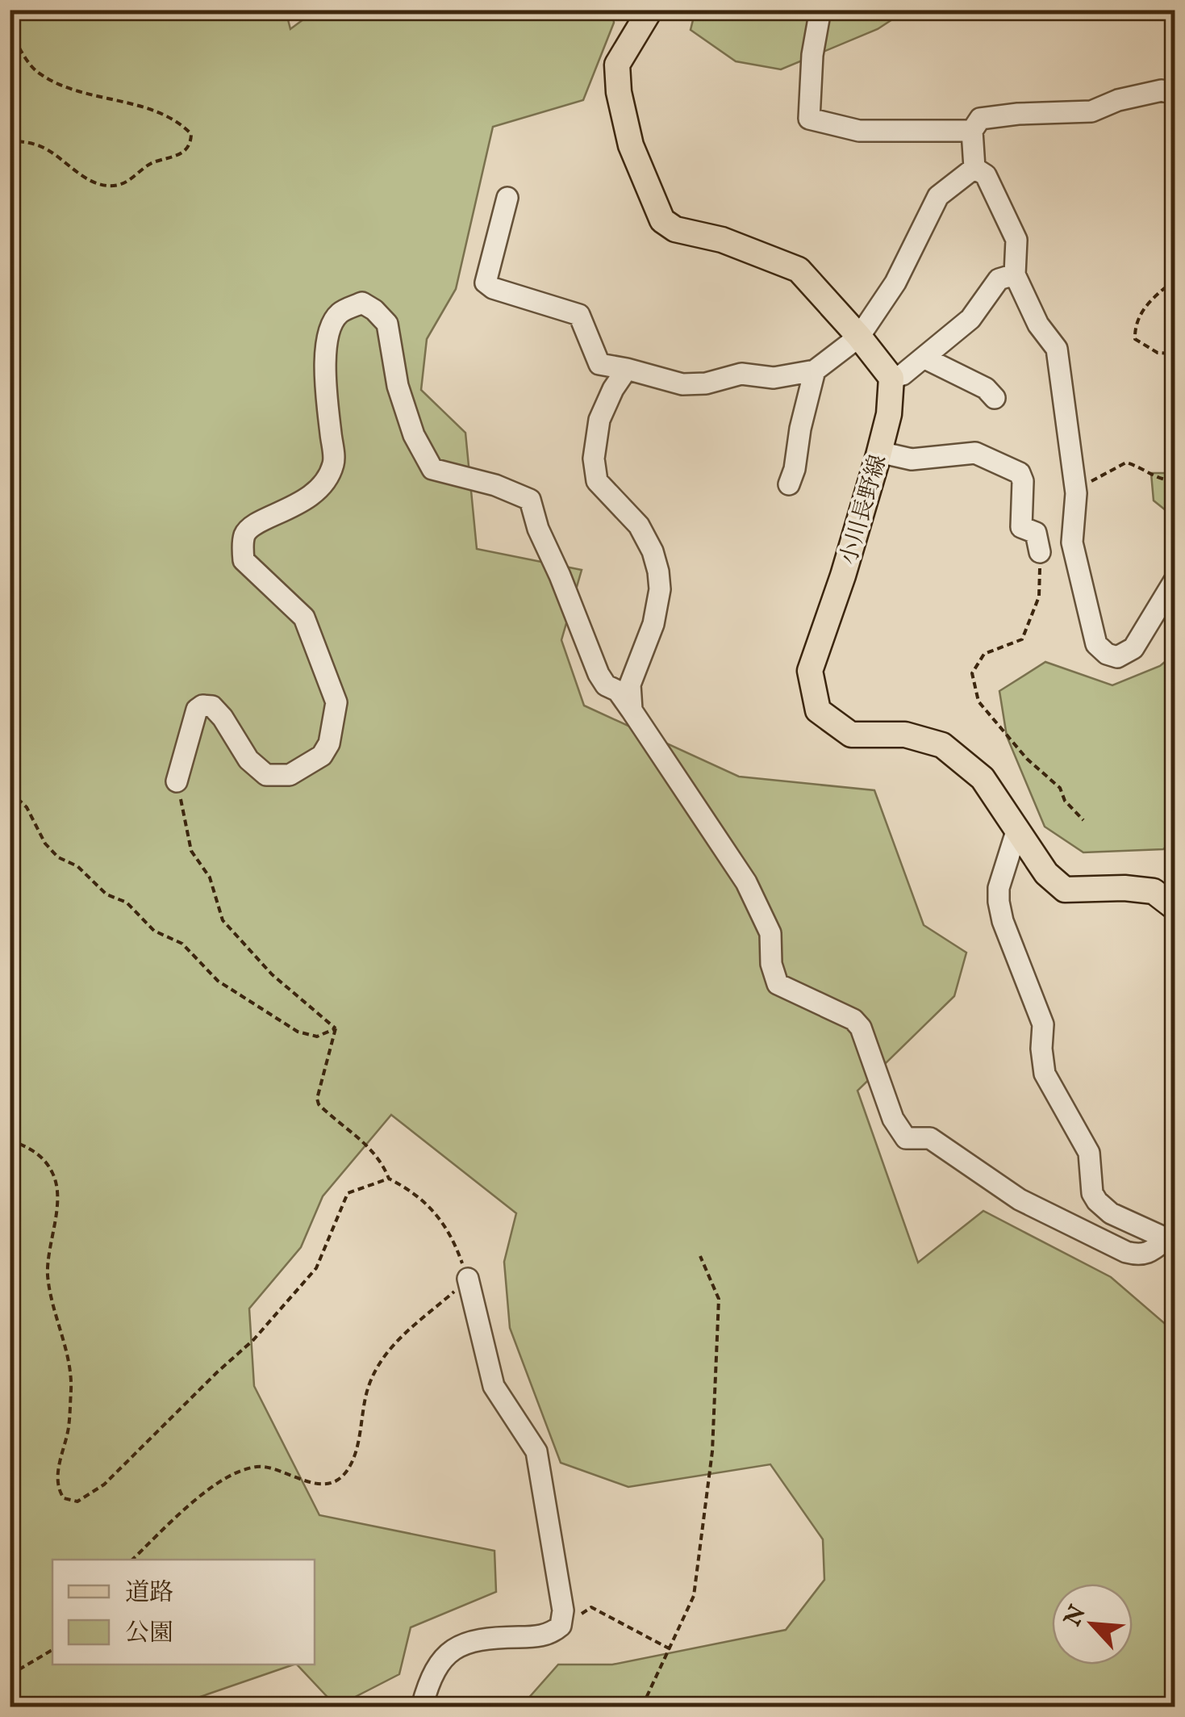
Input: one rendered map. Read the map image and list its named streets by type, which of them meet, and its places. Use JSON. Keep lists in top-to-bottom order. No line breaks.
{"streets":{"main road":["小川長野線"]},"legend":["道路","公園"],"north":"top left"}
